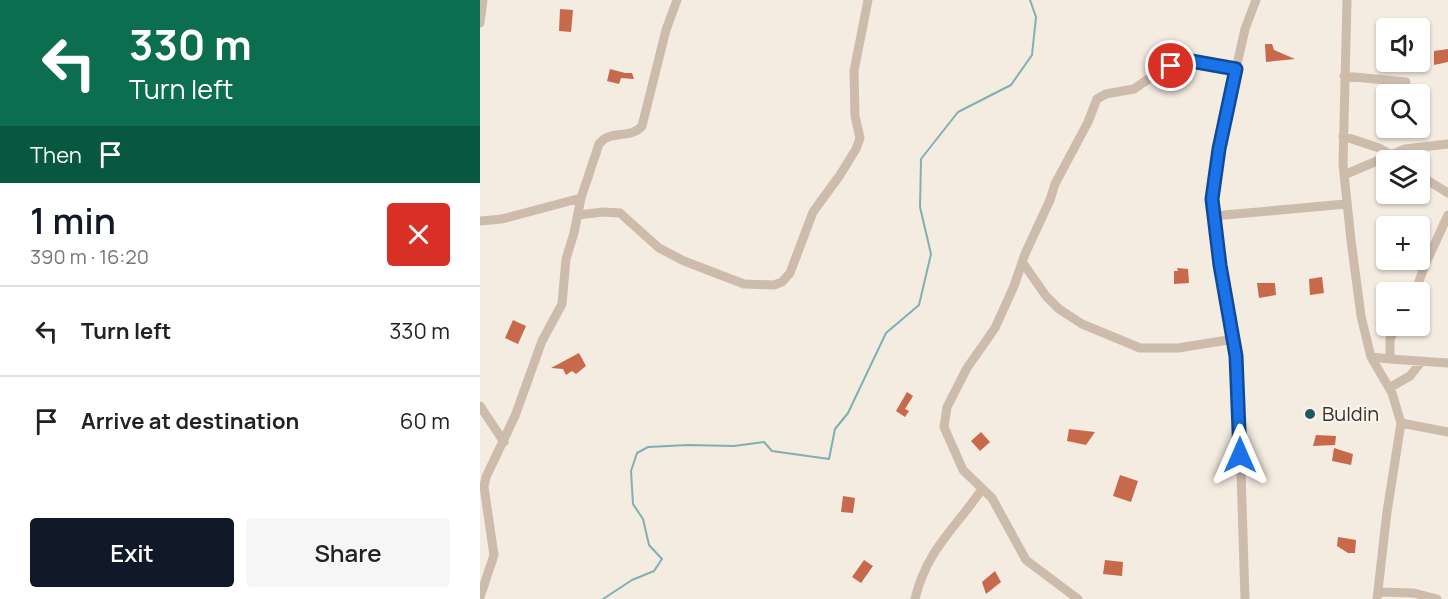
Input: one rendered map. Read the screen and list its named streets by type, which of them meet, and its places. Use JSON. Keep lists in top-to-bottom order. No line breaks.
{"places":["Buldin"],"page":{"turn":["330 m","Turn left"],"map_buttons":["+","−"],"then":"Then","heading":["1 min","390 m · 16:20"],"list":[{"name":"Turn left","value":"330 m"},{"name":"Arrive at destination","value":"60 m"}],"buttons":["Exit","Share"]}}
